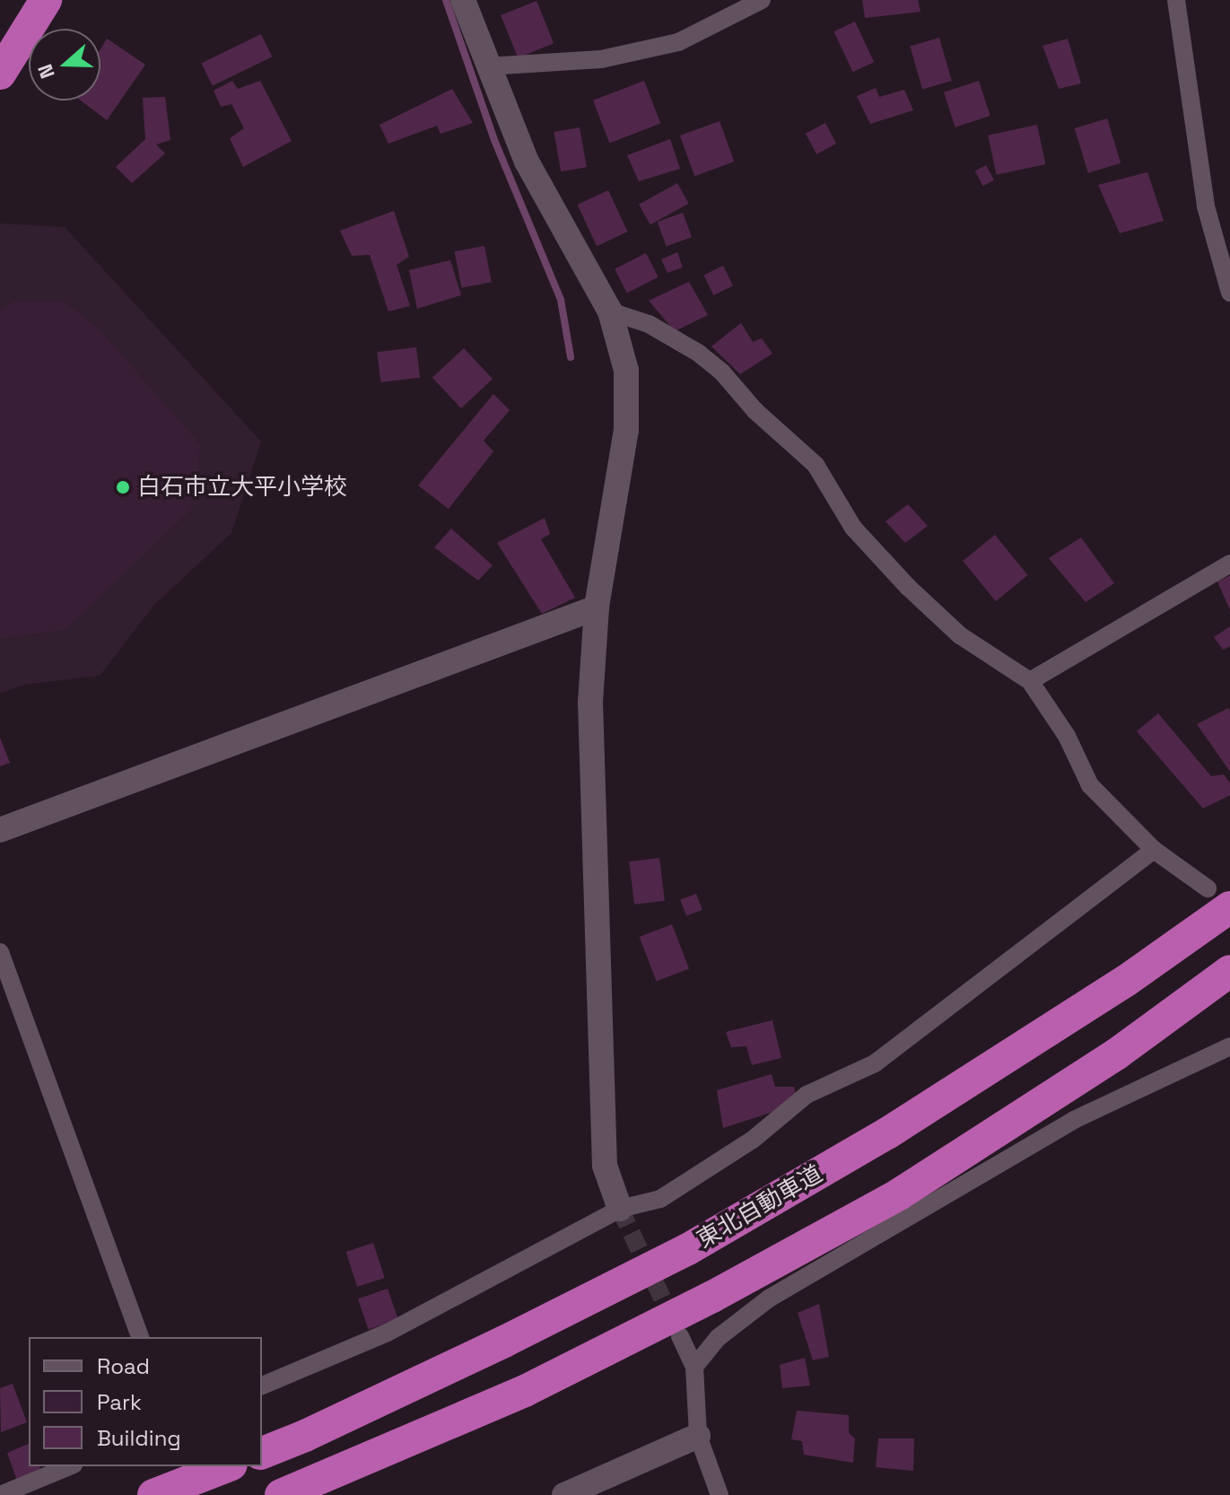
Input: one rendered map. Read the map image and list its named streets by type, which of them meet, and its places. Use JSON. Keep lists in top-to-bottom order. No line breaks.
{"streets":{"highway":["東北自動車道"]},"places":["白石市立大平小学校"],"legend":["Road","Park","Building"],"north":"left"}
